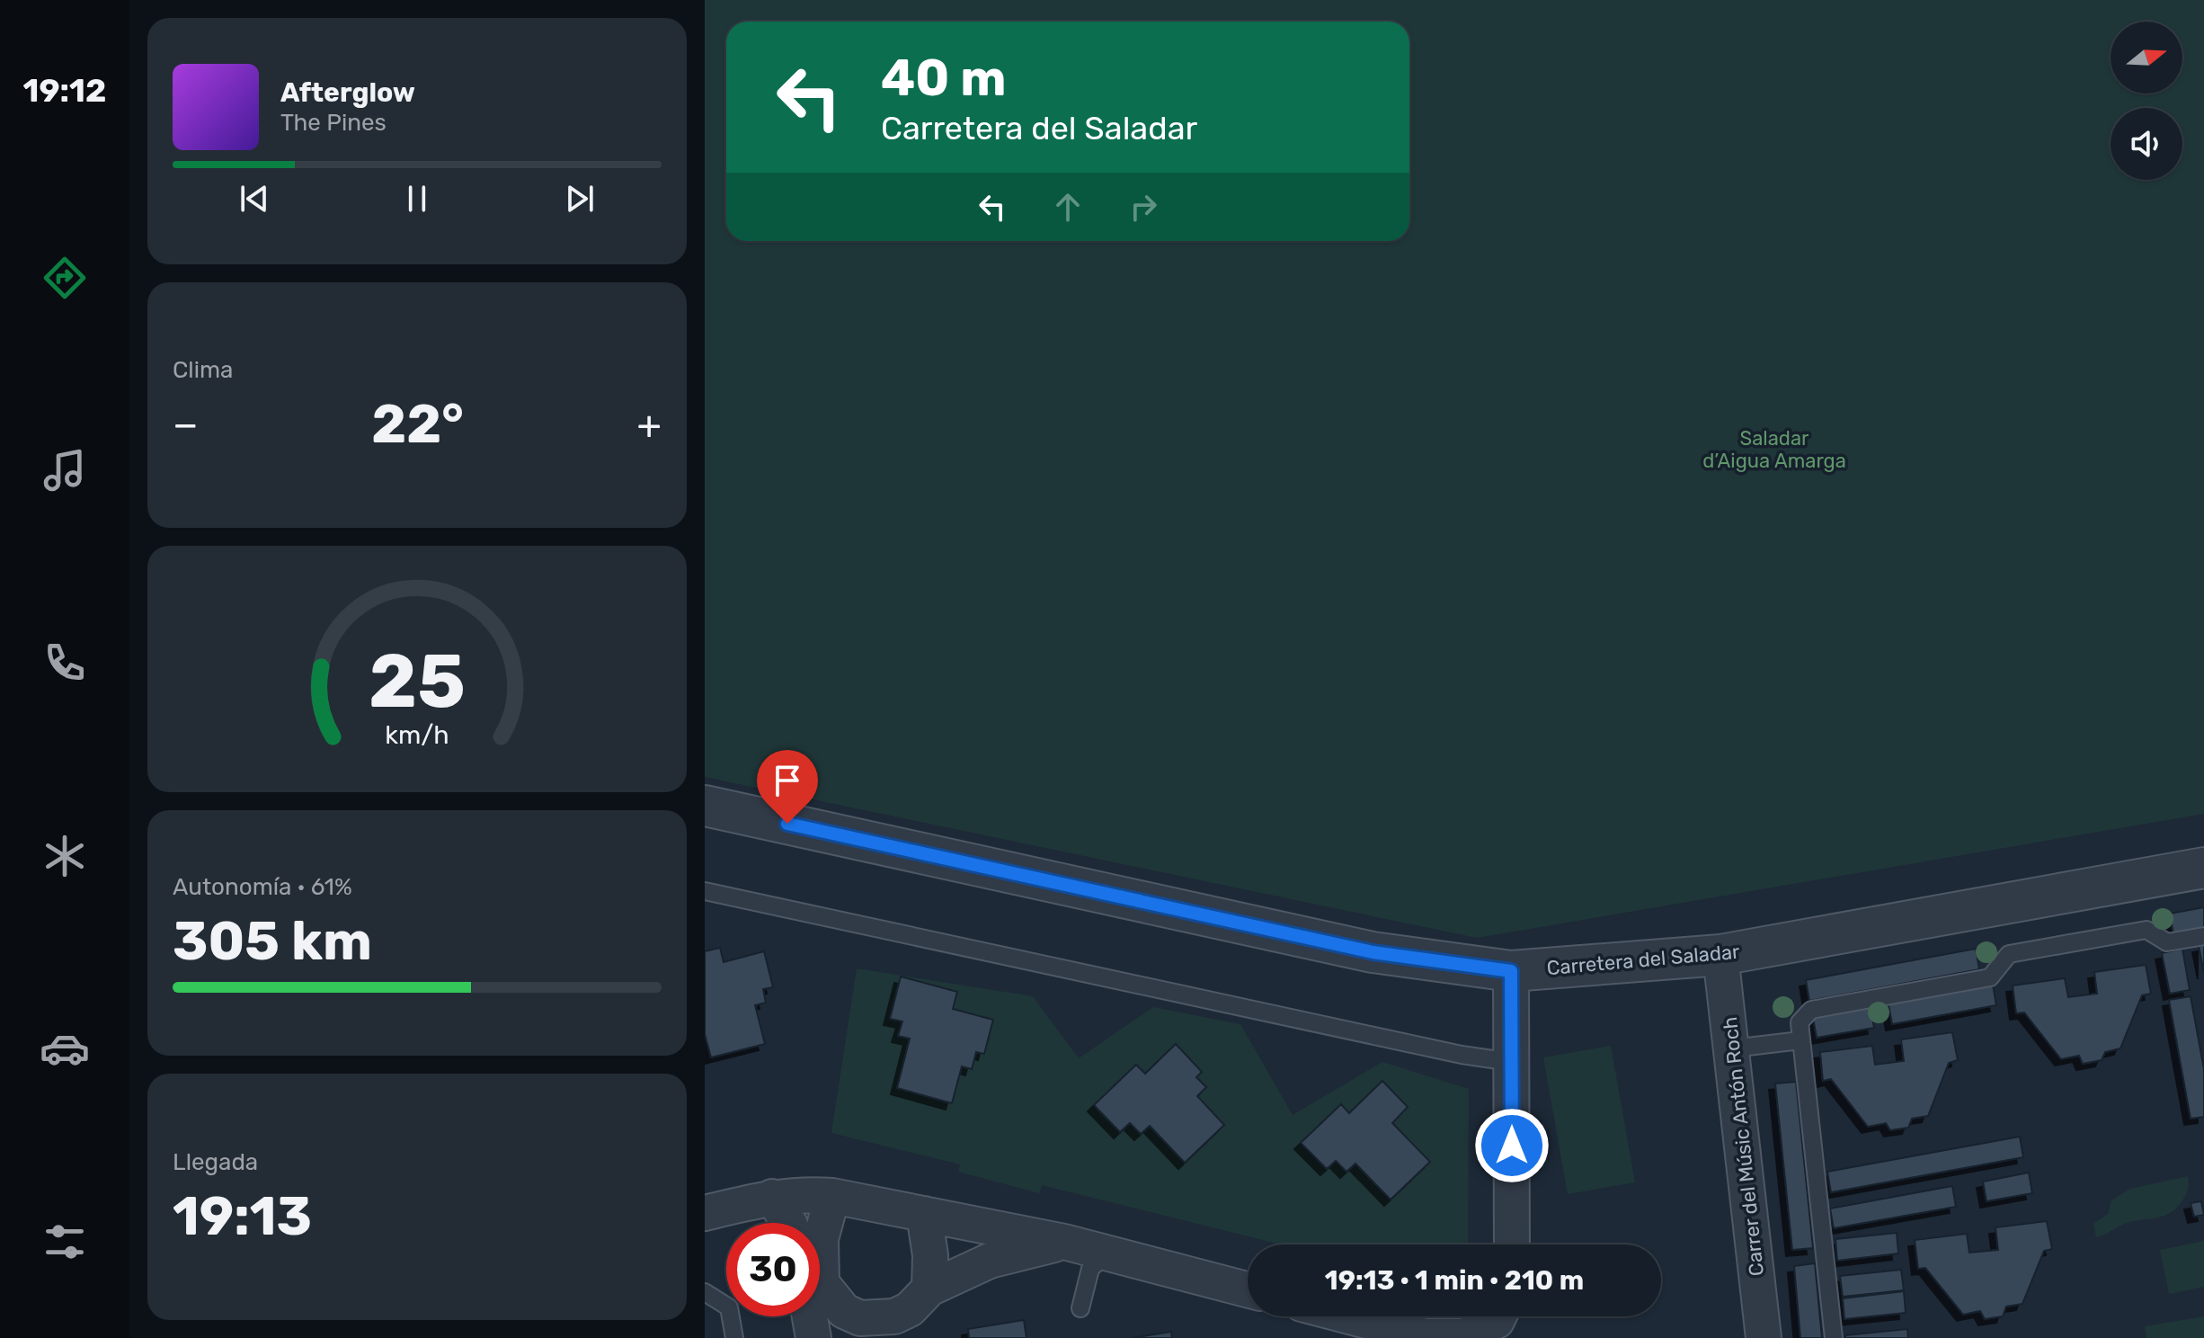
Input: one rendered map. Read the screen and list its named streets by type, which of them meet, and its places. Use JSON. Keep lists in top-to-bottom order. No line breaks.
{"streets":{"street":["Carretera del Saladar","Carrer del Músic Antón Roch"]},"crossings":[["Carretera del Saladar","Carrer del Músic Antón Roch"]],"parks":["Saladar d’Aigua Amarga"],"north":"right","page":{"tabs":"19:12","turn":["40 m","Carretera del Saladar"],"song":["Afterglow","The Pines"],"tile":["Clima",["Autonomía · 61%","305 km"],["Llegada","19:13"]],"heat":["−","22°","+"],"limit":"30","trip":"19:13 · 1 min · 210 m","gauge":["25","km/h"]}}
